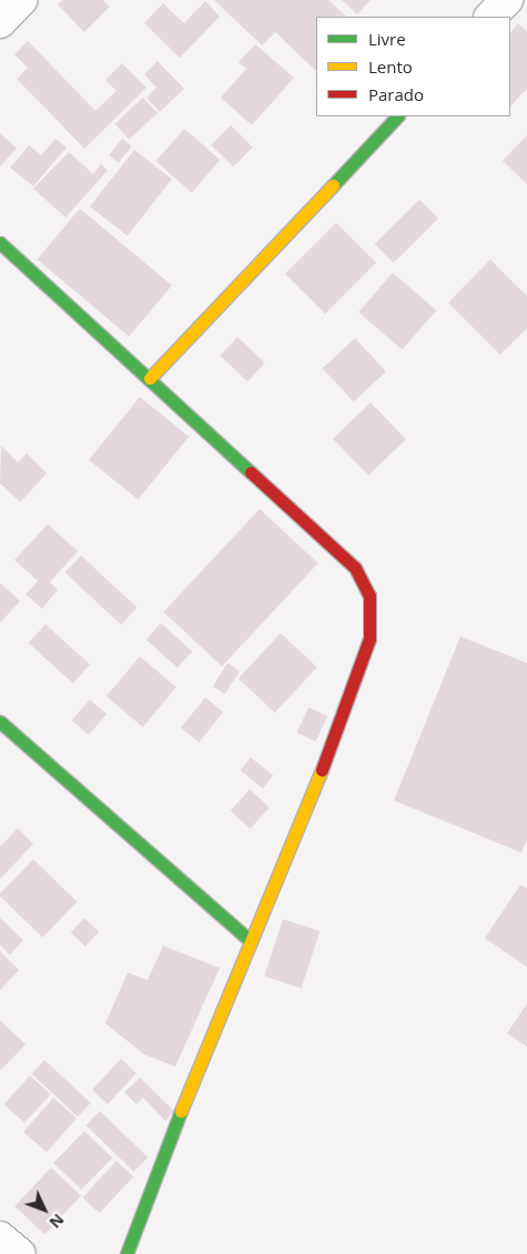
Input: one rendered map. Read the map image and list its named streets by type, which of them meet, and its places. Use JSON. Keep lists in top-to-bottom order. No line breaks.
{"legend":["Livre","Lento","Parado"],"north":"bottom right"}
